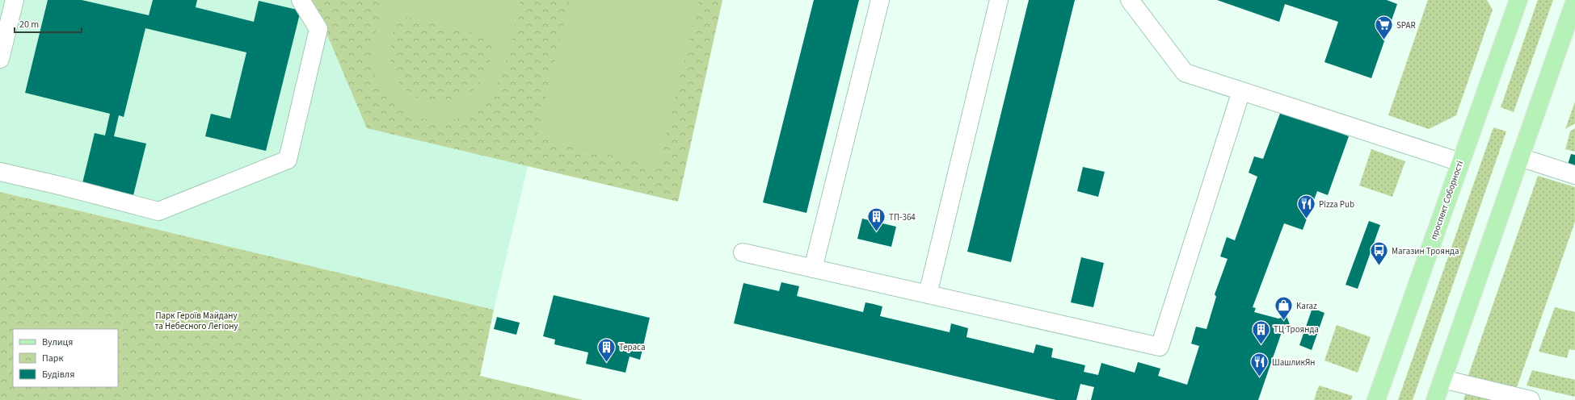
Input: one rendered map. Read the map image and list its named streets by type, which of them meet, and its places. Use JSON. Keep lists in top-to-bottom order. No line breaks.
{"streets":{"main road":["проспект Соборності"]},"parks":["Парк Героїв Майдану та Небесного Легіону"],"places":{"supermarket":["SPAR"],"restaurant":["Pizza Pub","ШашликЯн"],"building":["ТП-364","ТЦ Троянда","Тераса"],"bus stop":["Магазин Троянда"],"shop":["Karaz"]},"legend":["Вулиця","Парк","Будівля"],"scale_bar":"20 m"}
